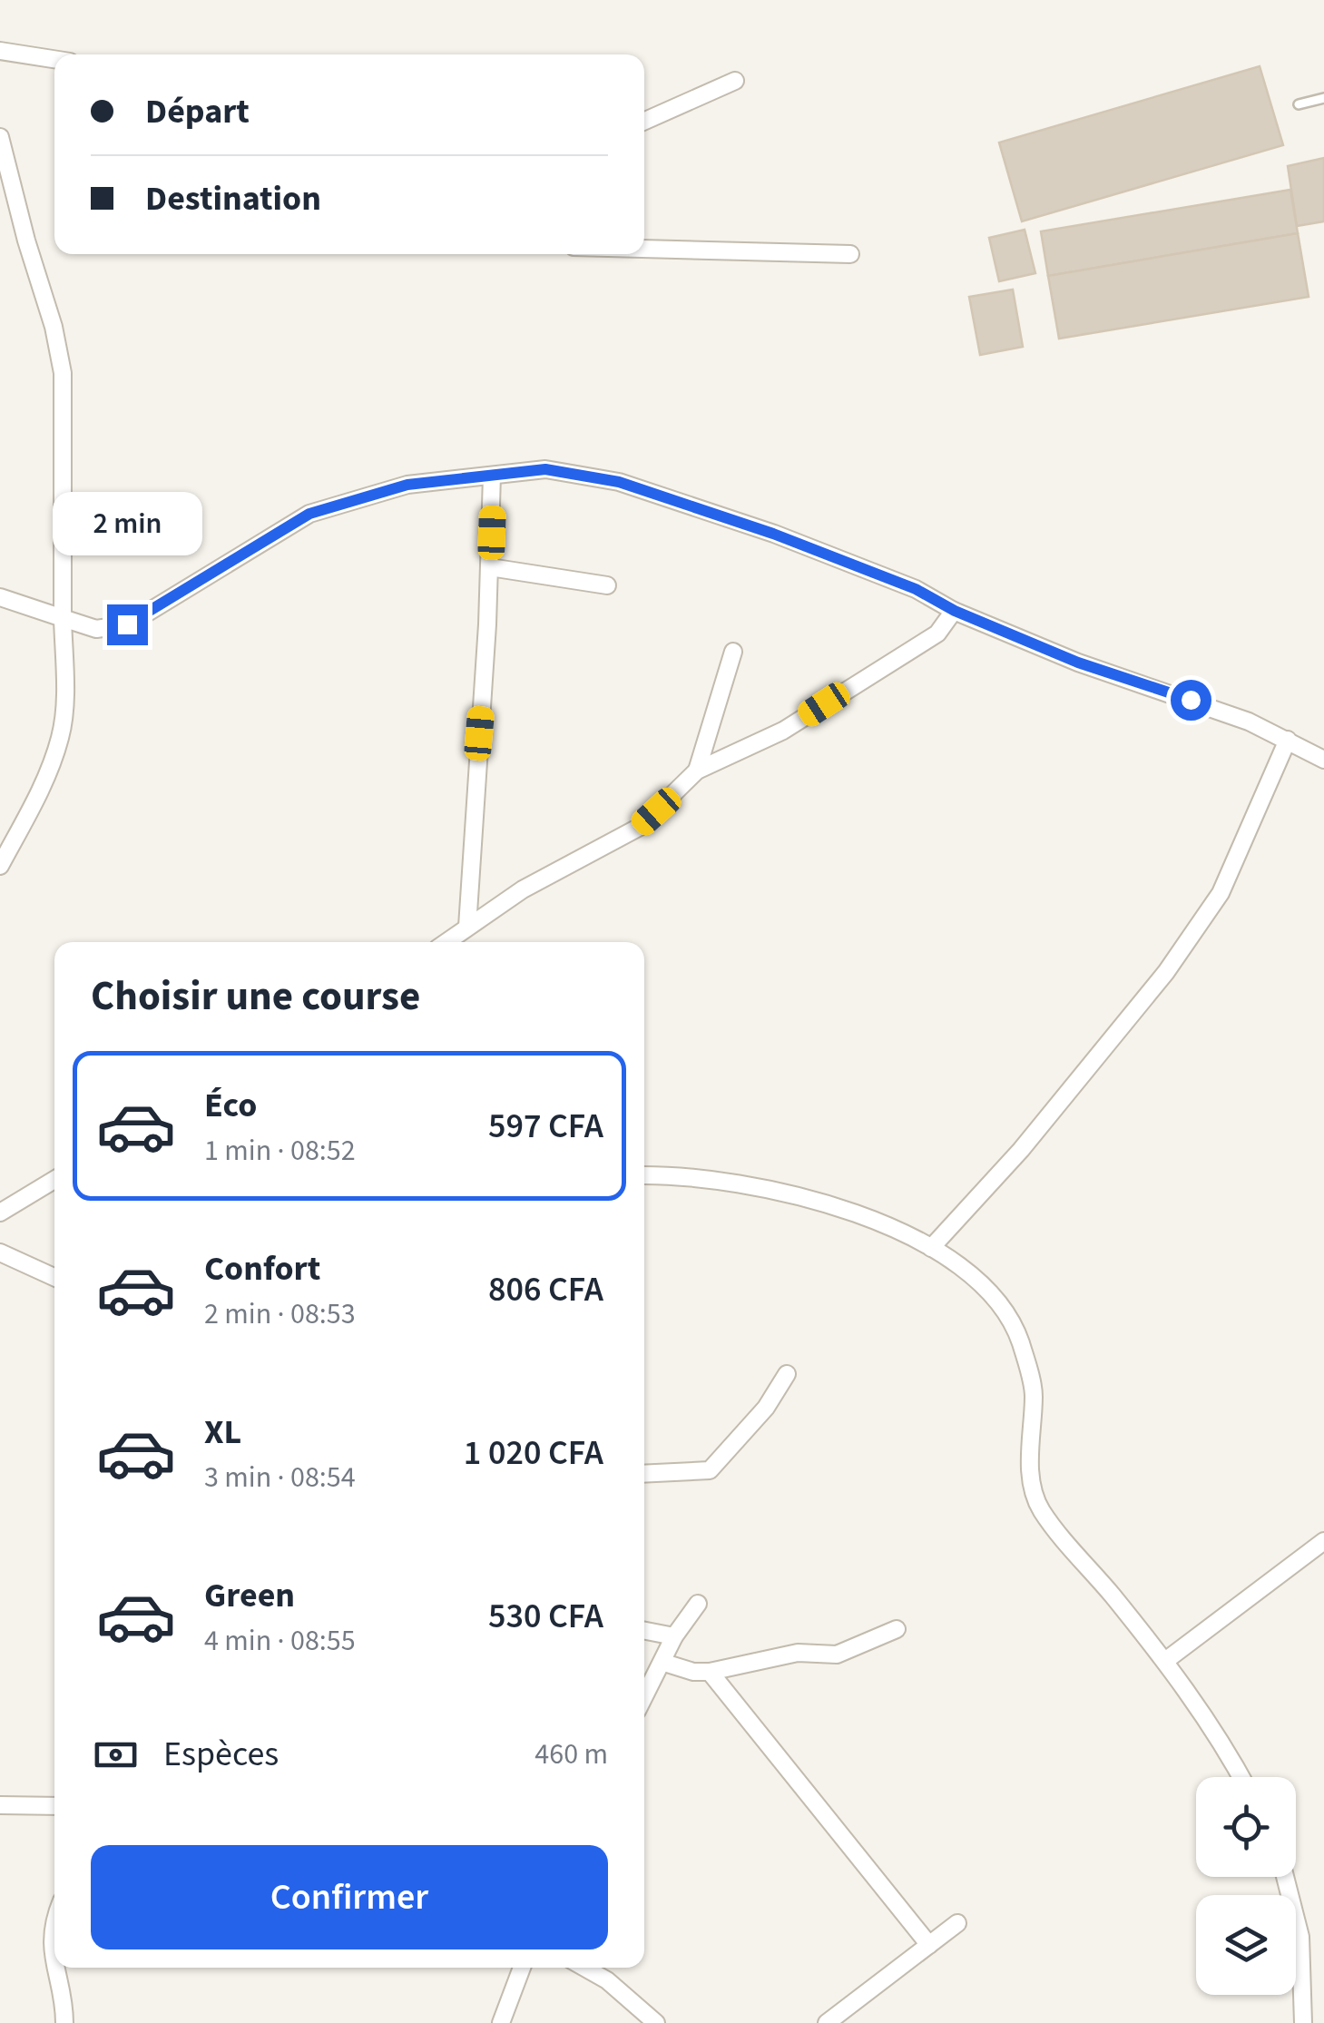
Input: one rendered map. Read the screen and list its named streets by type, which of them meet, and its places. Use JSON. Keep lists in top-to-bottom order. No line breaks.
{"page":{"banner":["Départ","Destination"],"bubble":"2 min","heading":"Choisir une course","list":[{"name":"Éco","note":"1 min · 08:52","value":"597 CFA"},{"name":"Confort","note":"2 min · 08:53","value":"806 CFA"},{"name":"XL","note":"3 min · 08:54","value":"1 020 CFA"},{"name":"Green","note":"4 min · 08:55","value":"530 CFA"}],"pay":["Espèces","460 m"],"buttons":"Confirmer"}}
